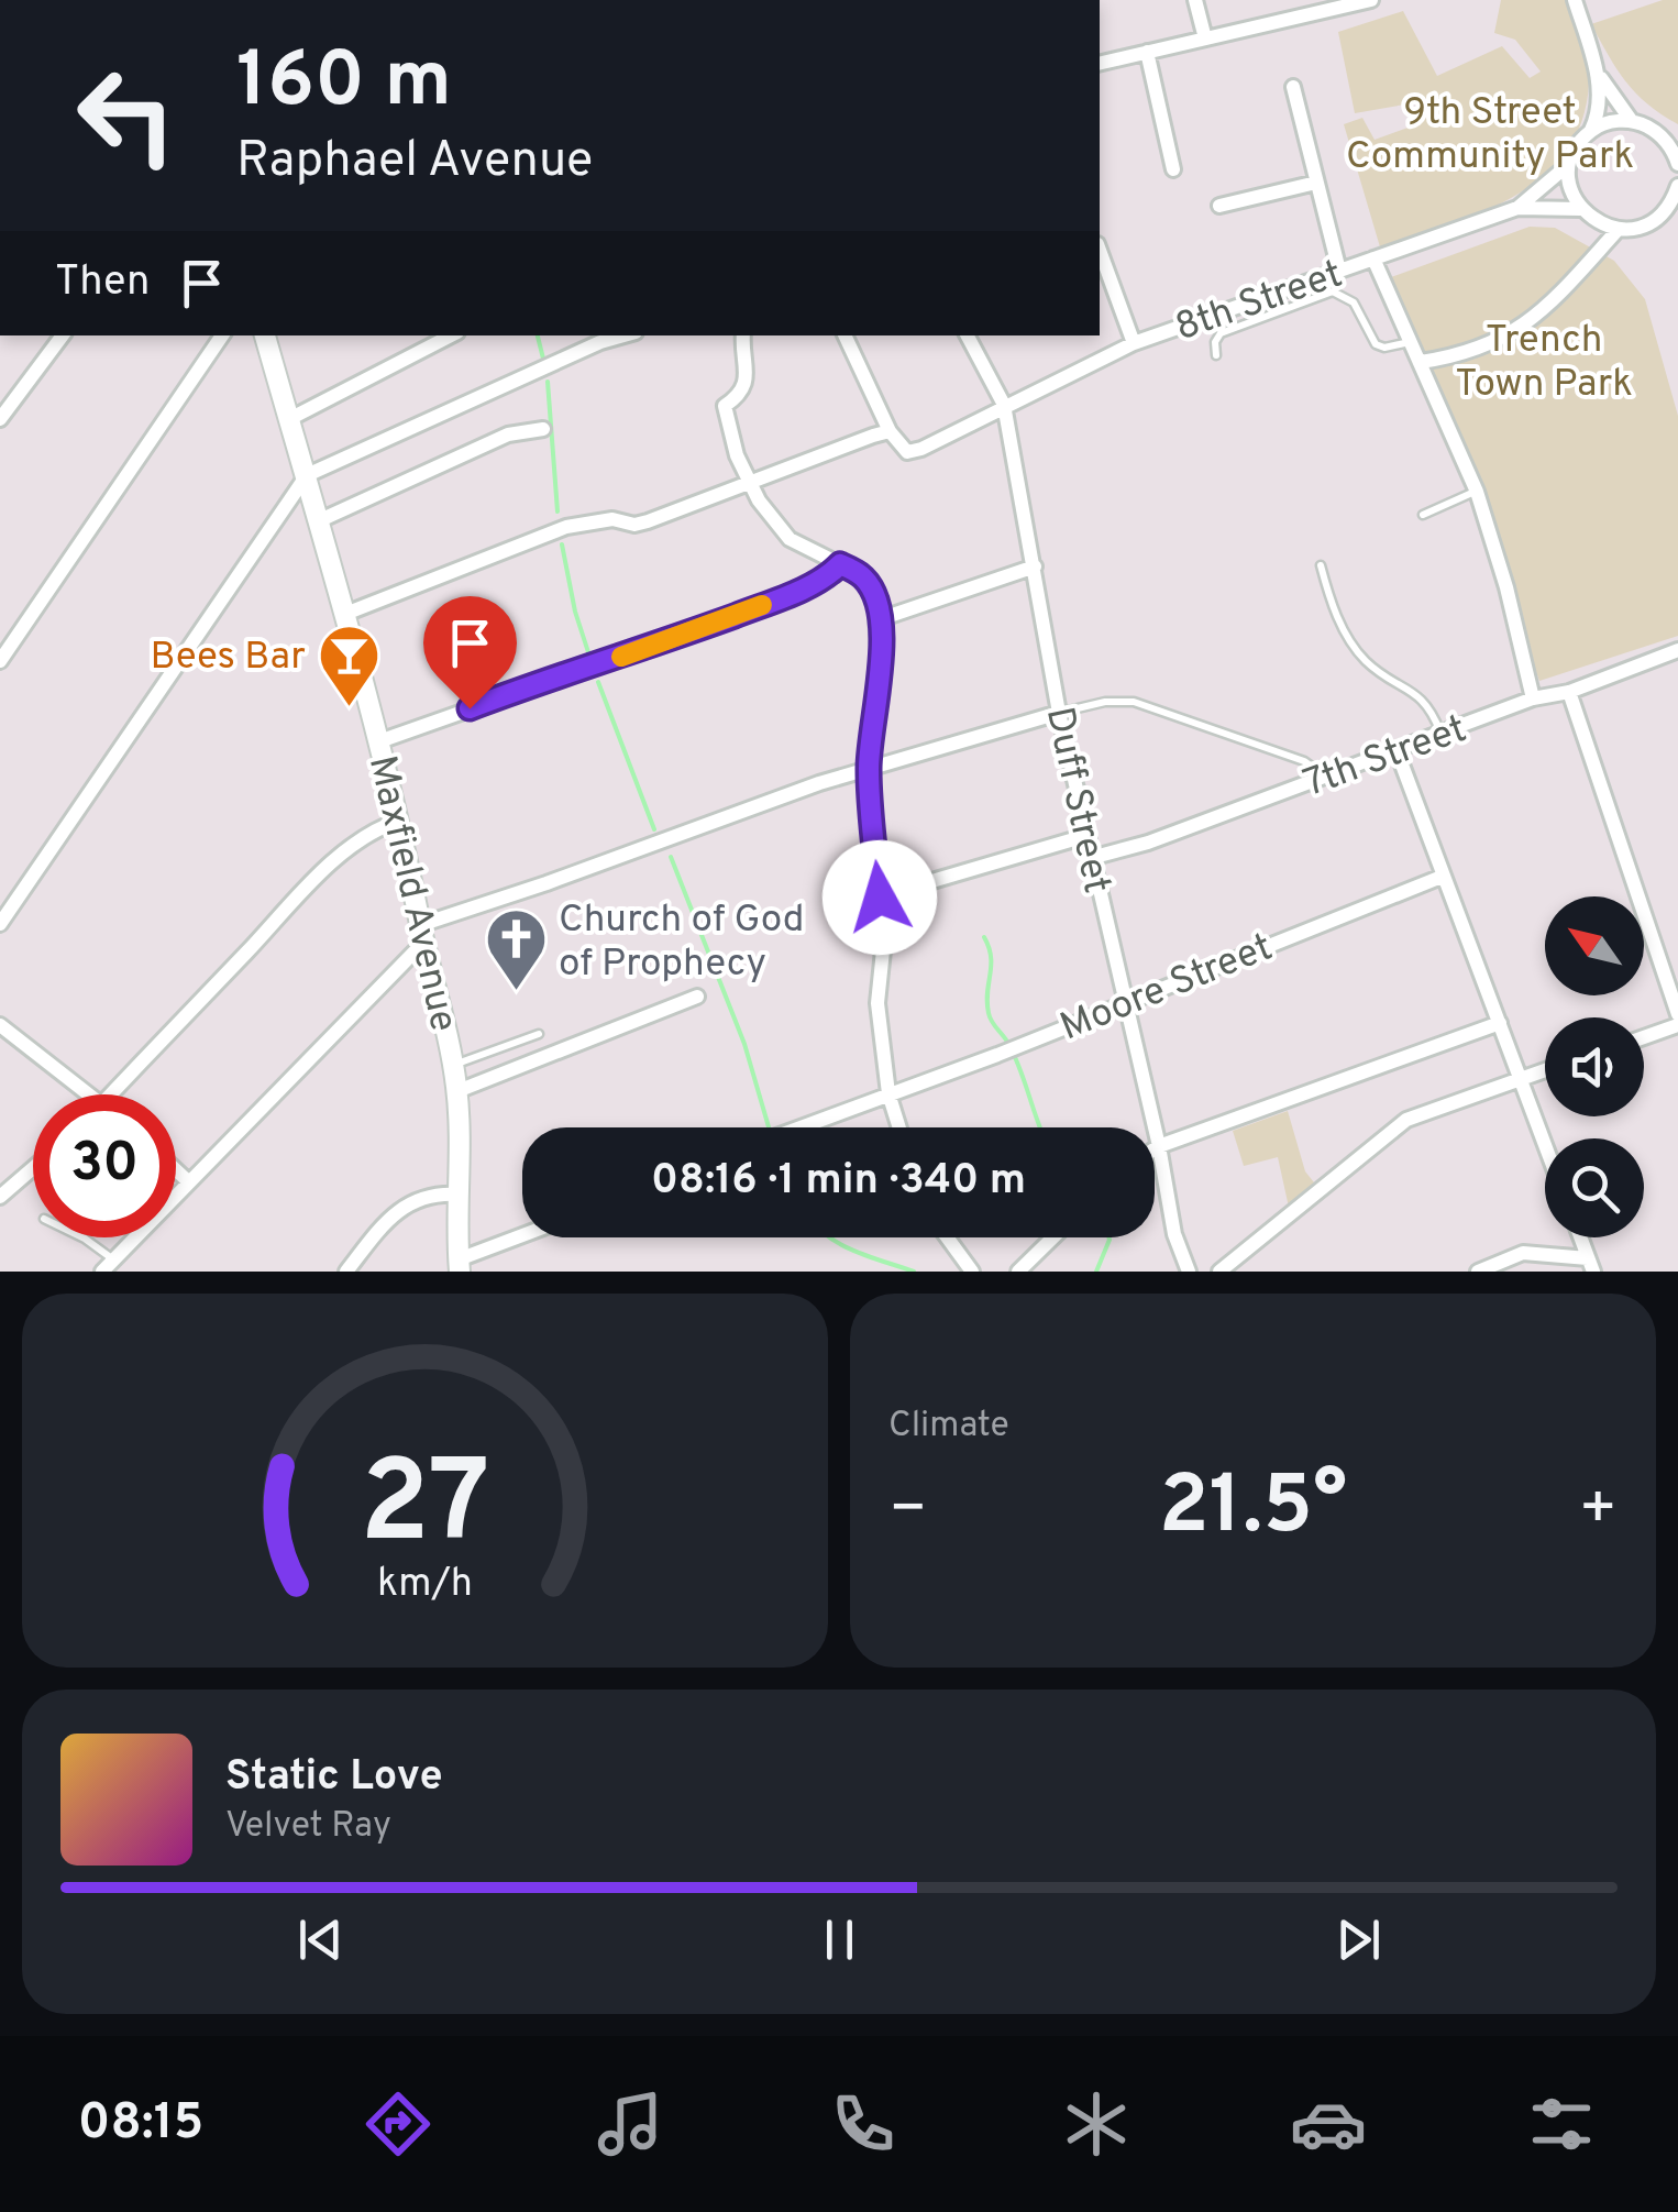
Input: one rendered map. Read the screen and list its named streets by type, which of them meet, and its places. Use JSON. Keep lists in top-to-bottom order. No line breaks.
{"streets":{"main road":["Maxfield Avenue"],"street":["8th Street","7th Street","Duff Street","Moore Street"]},"crossings":[["8th Street","Duff Street"],["7th Street","Duff Street"],["Duff Street","Moore Street"]],"parks":["9th Street Community Park","Trench Town Park"],"places":{"bar":["Bees Bar"],"church":["Church of God of Prophecy"]},"north":"top left","page":{"turn":["160 m","Raphael Avenue"],"then":"Then","limit":"30","trip":"08:16 · 1 min · 340 m","tile":"Climate","heat":["−","21.5°","+"],"song":["Static Love","Velvet Ray"],"tabs":"08:15","gauge":["27","km/h"]}}
